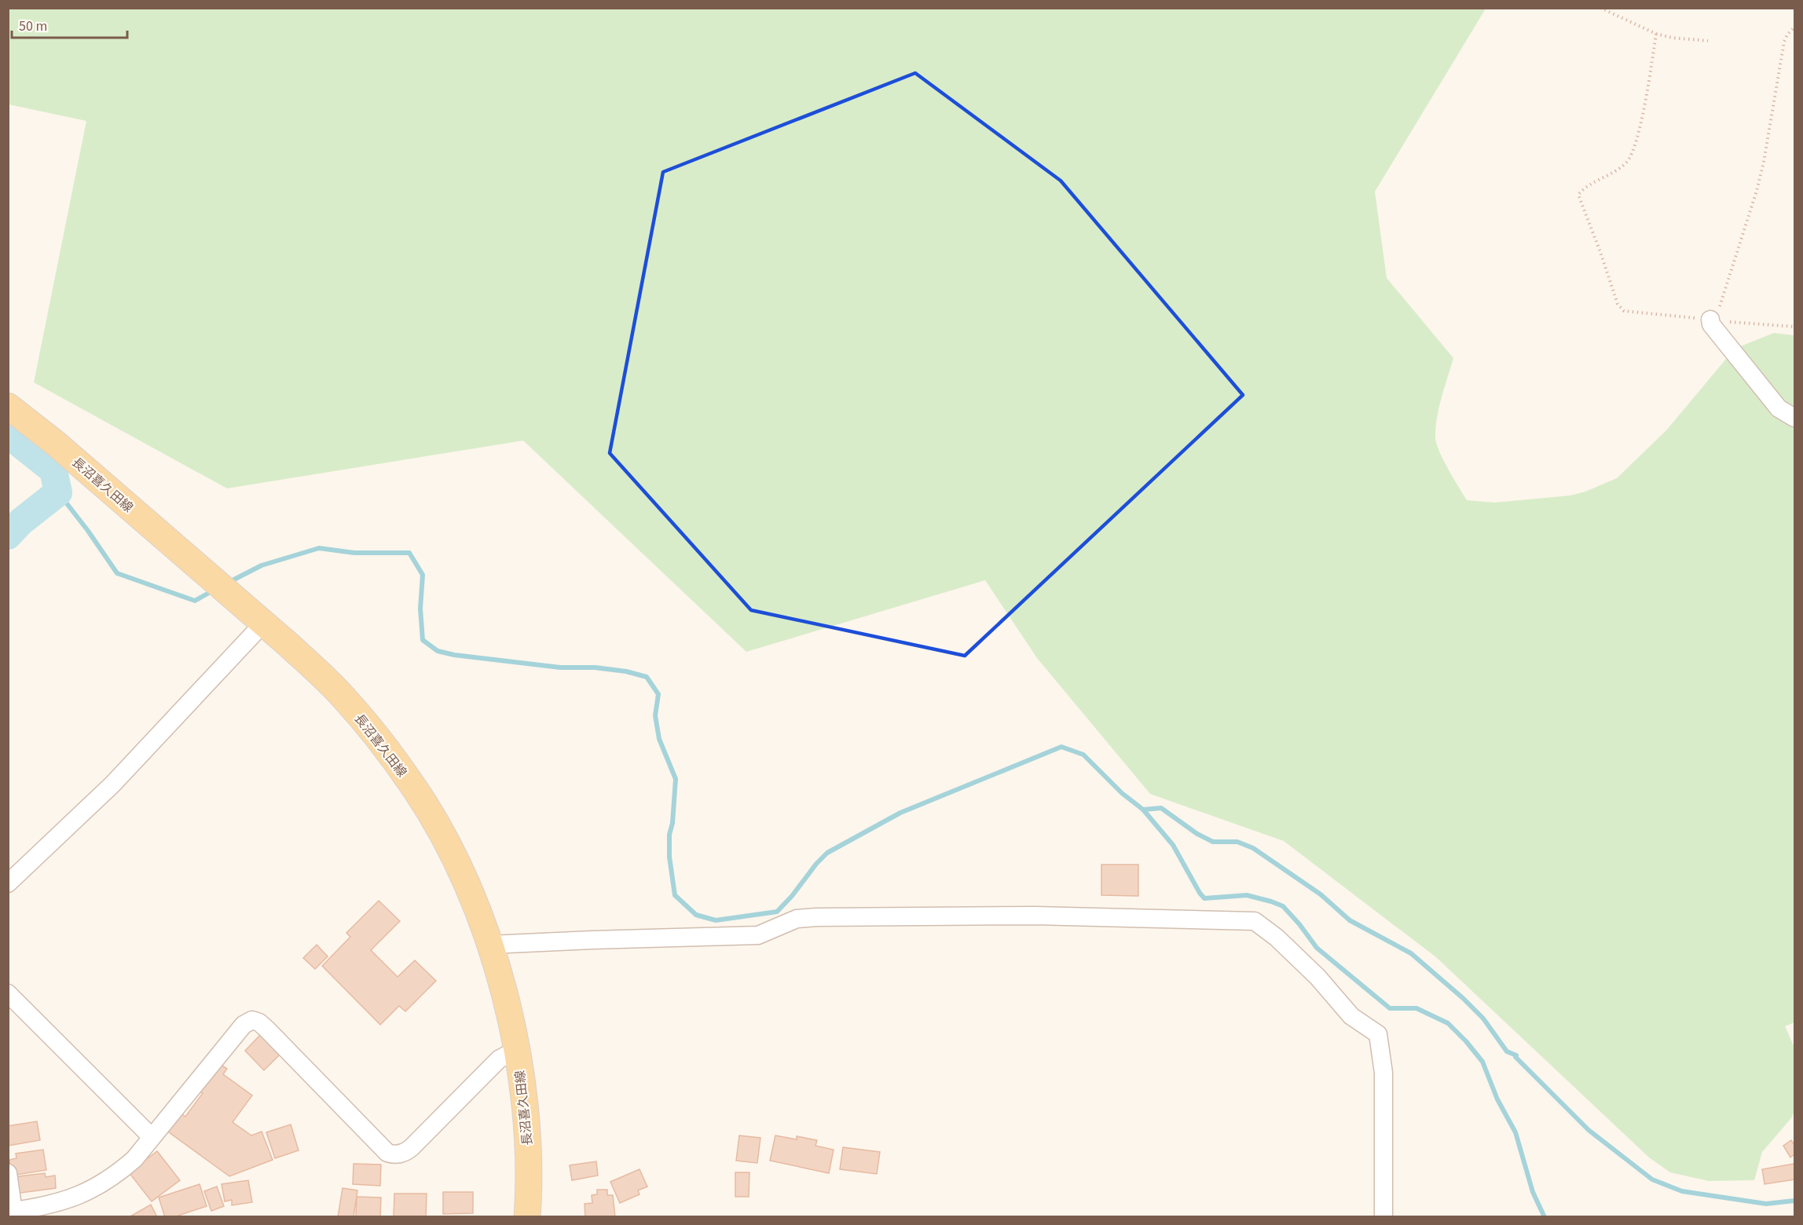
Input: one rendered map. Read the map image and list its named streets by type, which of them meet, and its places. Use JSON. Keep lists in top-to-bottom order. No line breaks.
{"streets":{"main road":["長沼喜久田線"]},"scale_bar":"50 m"}
